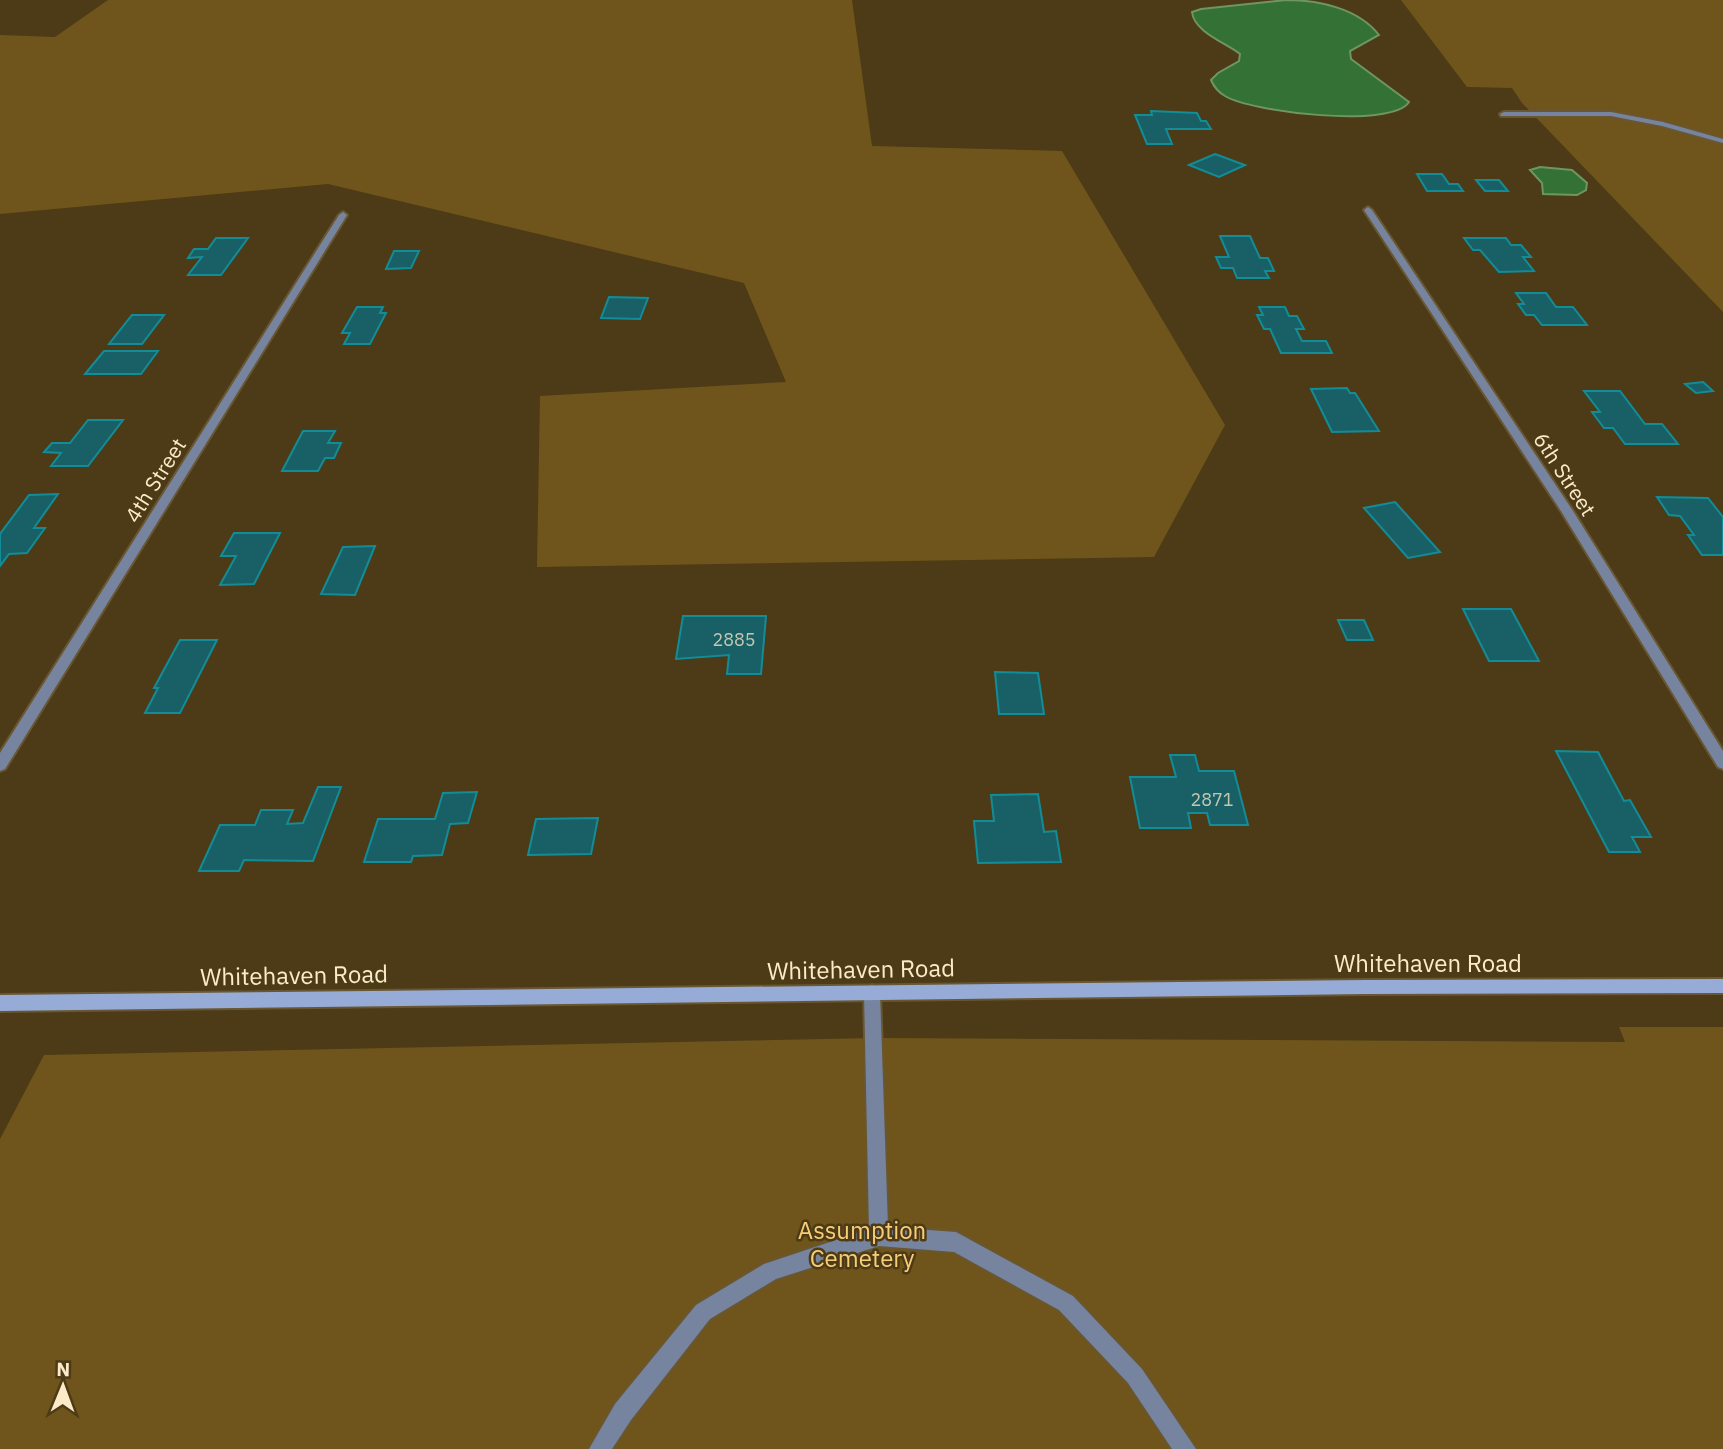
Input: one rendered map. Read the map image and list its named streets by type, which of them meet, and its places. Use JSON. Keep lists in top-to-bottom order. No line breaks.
{"streets":{"street":["6th Street","4th Street","Whitehaven Road"]},"parks":["Assumption Cemetery"],"house_numbers":["2885","2871"],"north":"top"}
